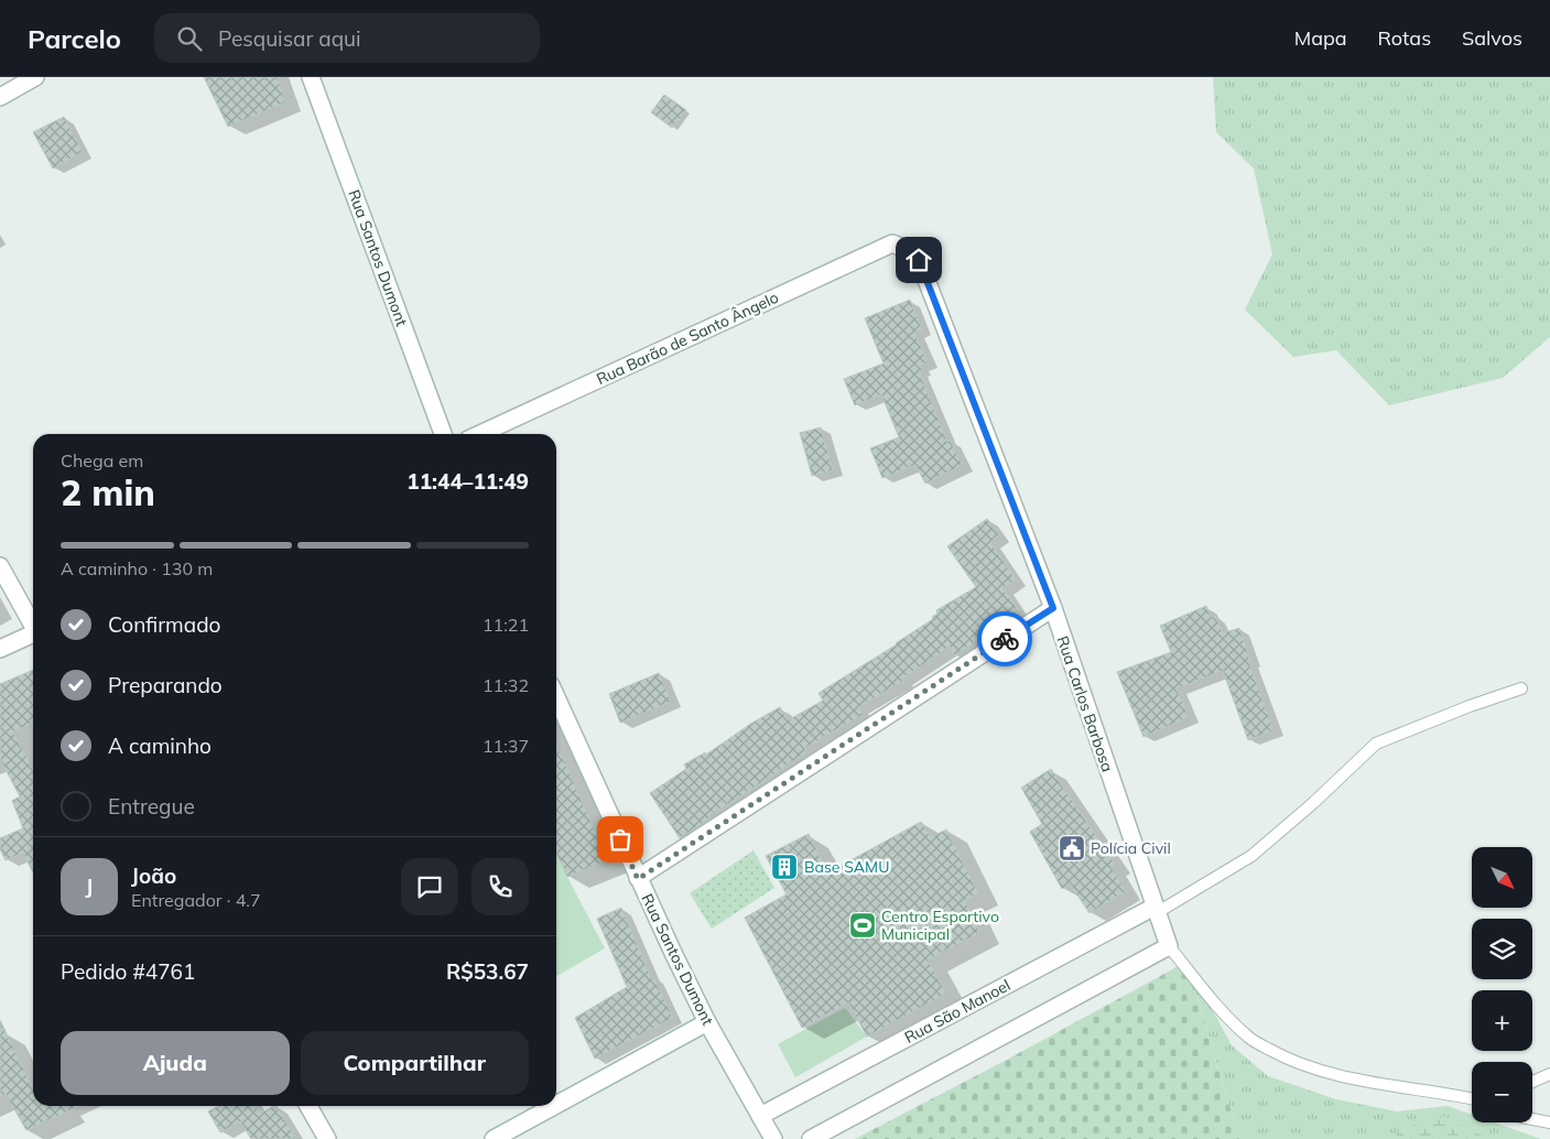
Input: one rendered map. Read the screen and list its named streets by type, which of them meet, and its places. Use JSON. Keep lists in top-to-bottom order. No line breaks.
{"streets":{"street":["Rua Santos Dumont","Rua Barão de Santo Ângelo","Rua Carlos Barbosa","Rua São Manoel"]},"crossings":[["Rua Santos Dumont","Rua São Manoel"],["Rua Barão de Santo Ângelo","Rua Carlos Barbosa"],["Rua Carlos Barbosa","Rua São Manoel"]],"places":{"public building":["Polícia Civil"],"building":["Base SAMU"],"sports":["Centro Esportivo Municipal"]},"north":"bottom right","page":{"header":"Parcelo","search":"Pesquisar aqui","nav":["Mapa","Rotas","Salvos"],"heading":["2 min","Chega em","11:44–11:49"],"panel":["João","Entregador · 4.7","Pedido #4761","R$53.67"],"bar":"A caminho · 130 m","list":[["Confirmado","11:21"],["Preparando","11:32"],["A caminho","11:37"],"Entregue"],"map_buttons":["+","−"],"round":"J","buttons":["Ajuda","Compartilhar"]}}
